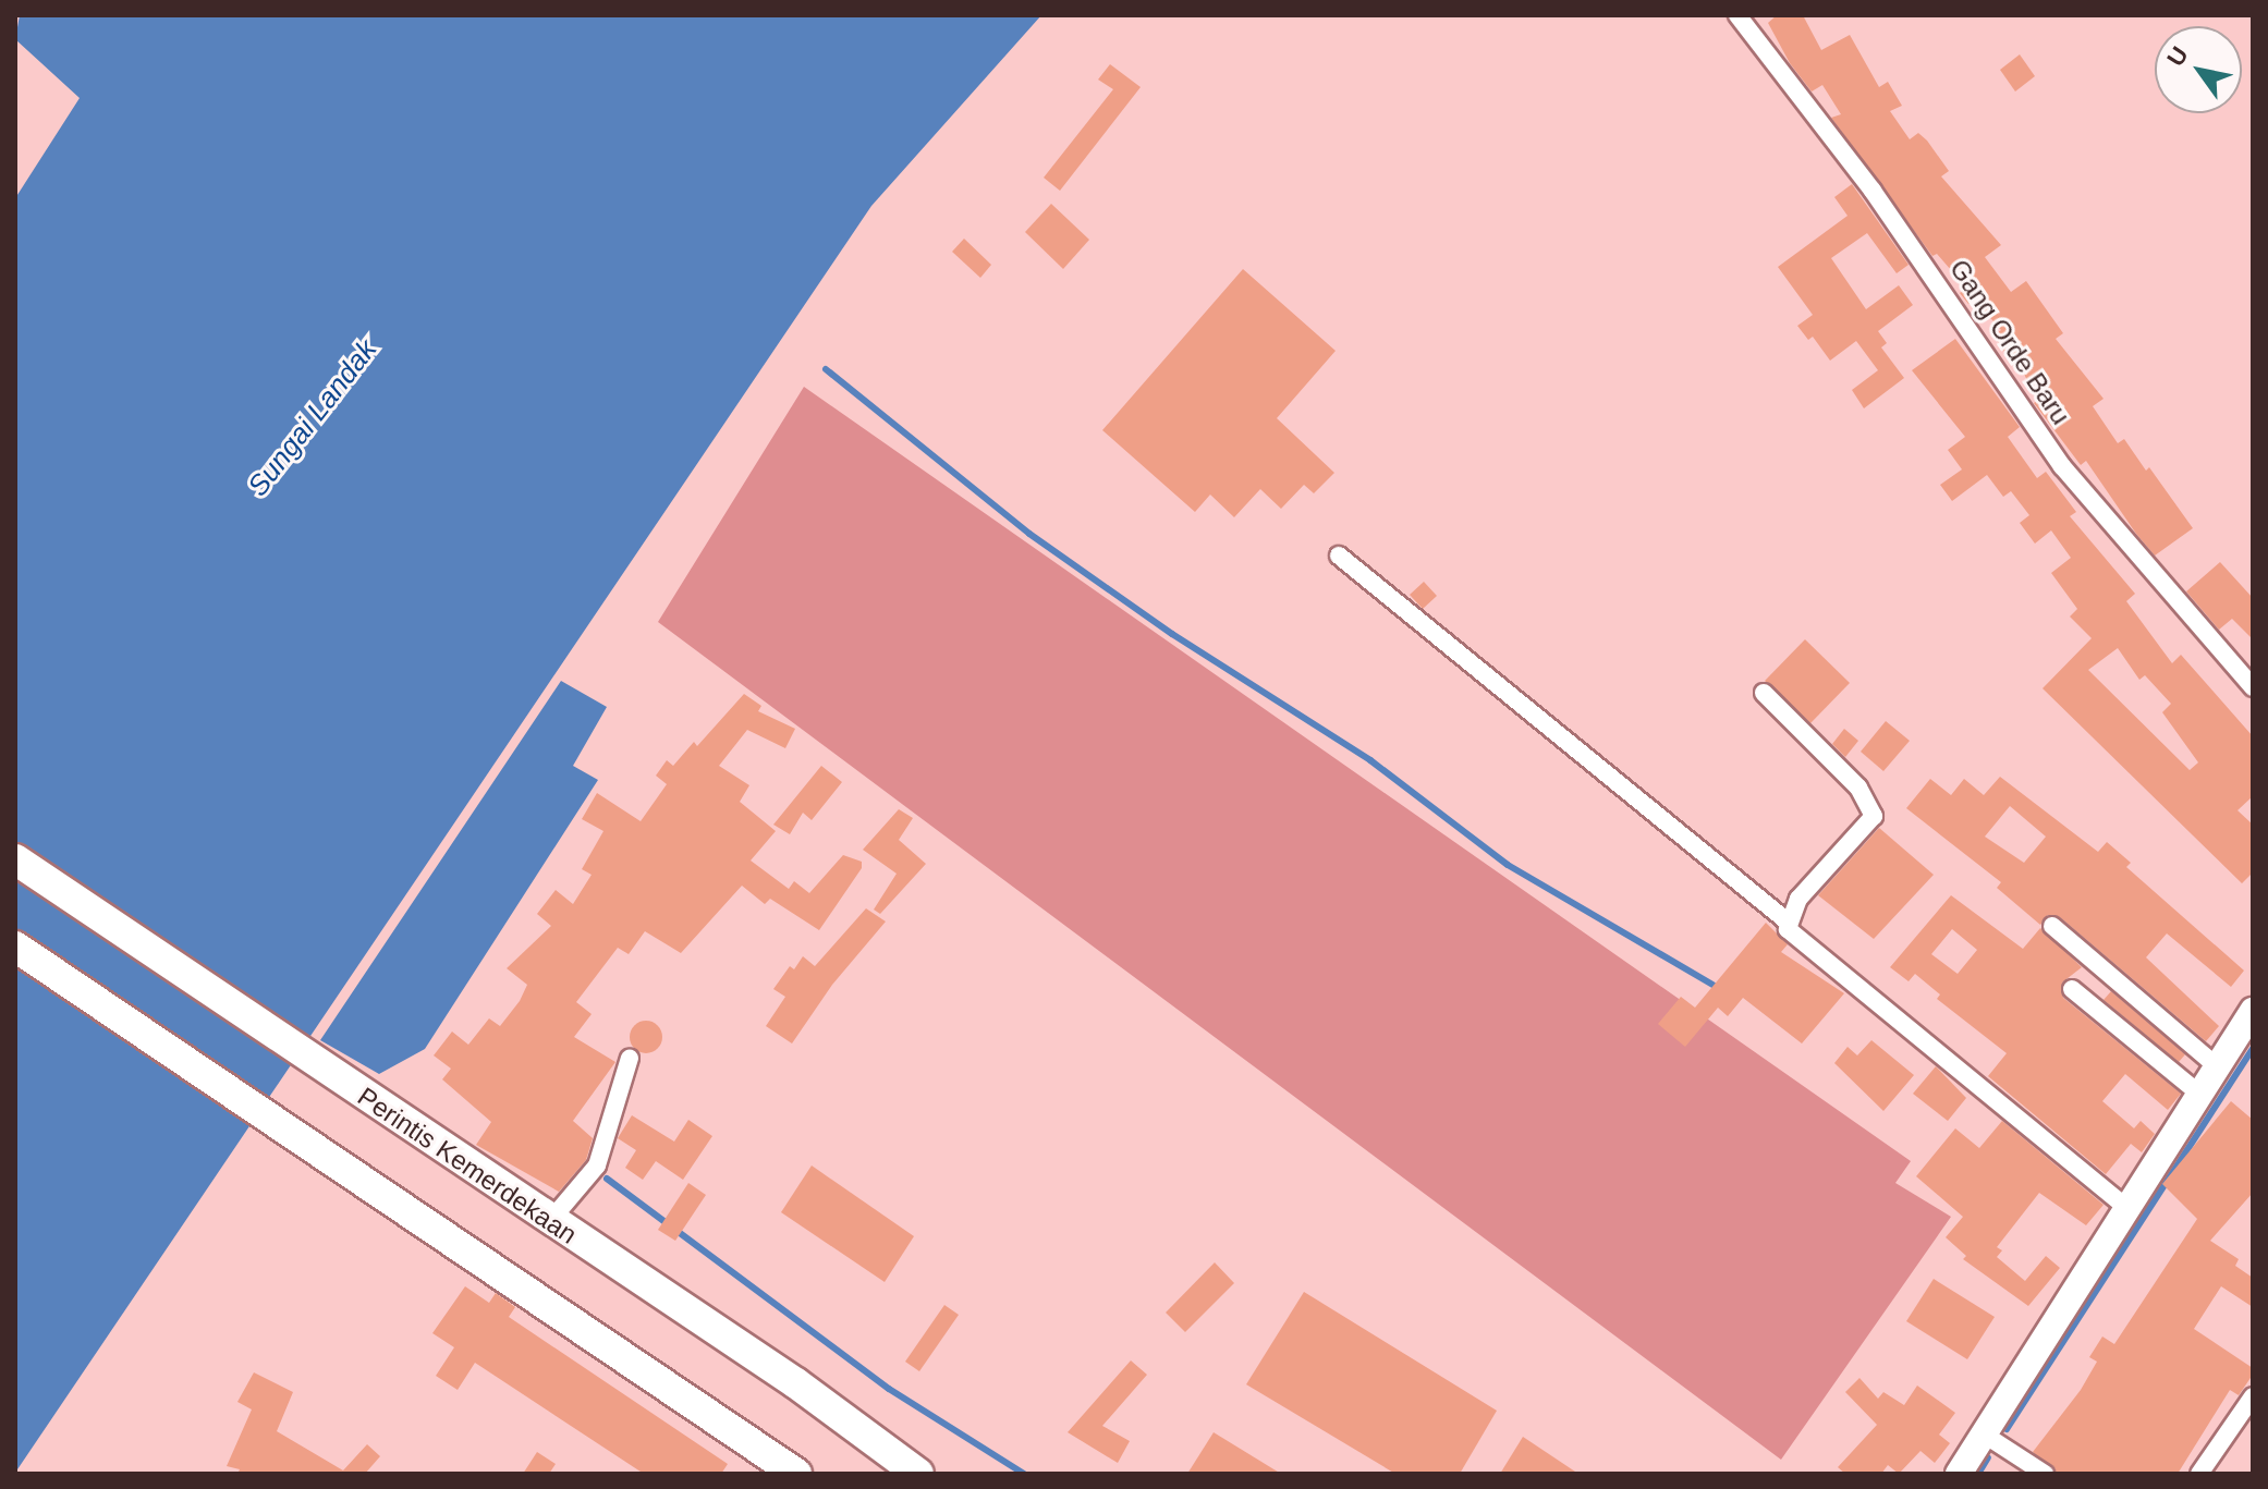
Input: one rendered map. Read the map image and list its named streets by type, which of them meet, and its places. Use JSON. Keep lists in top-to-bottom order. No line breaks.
{"streets":{"highway":["Perintis Kemerdekaan"],"street":["Gang Orde Baru"]},"water":["Sungai Landak"],"north":"top left"}
